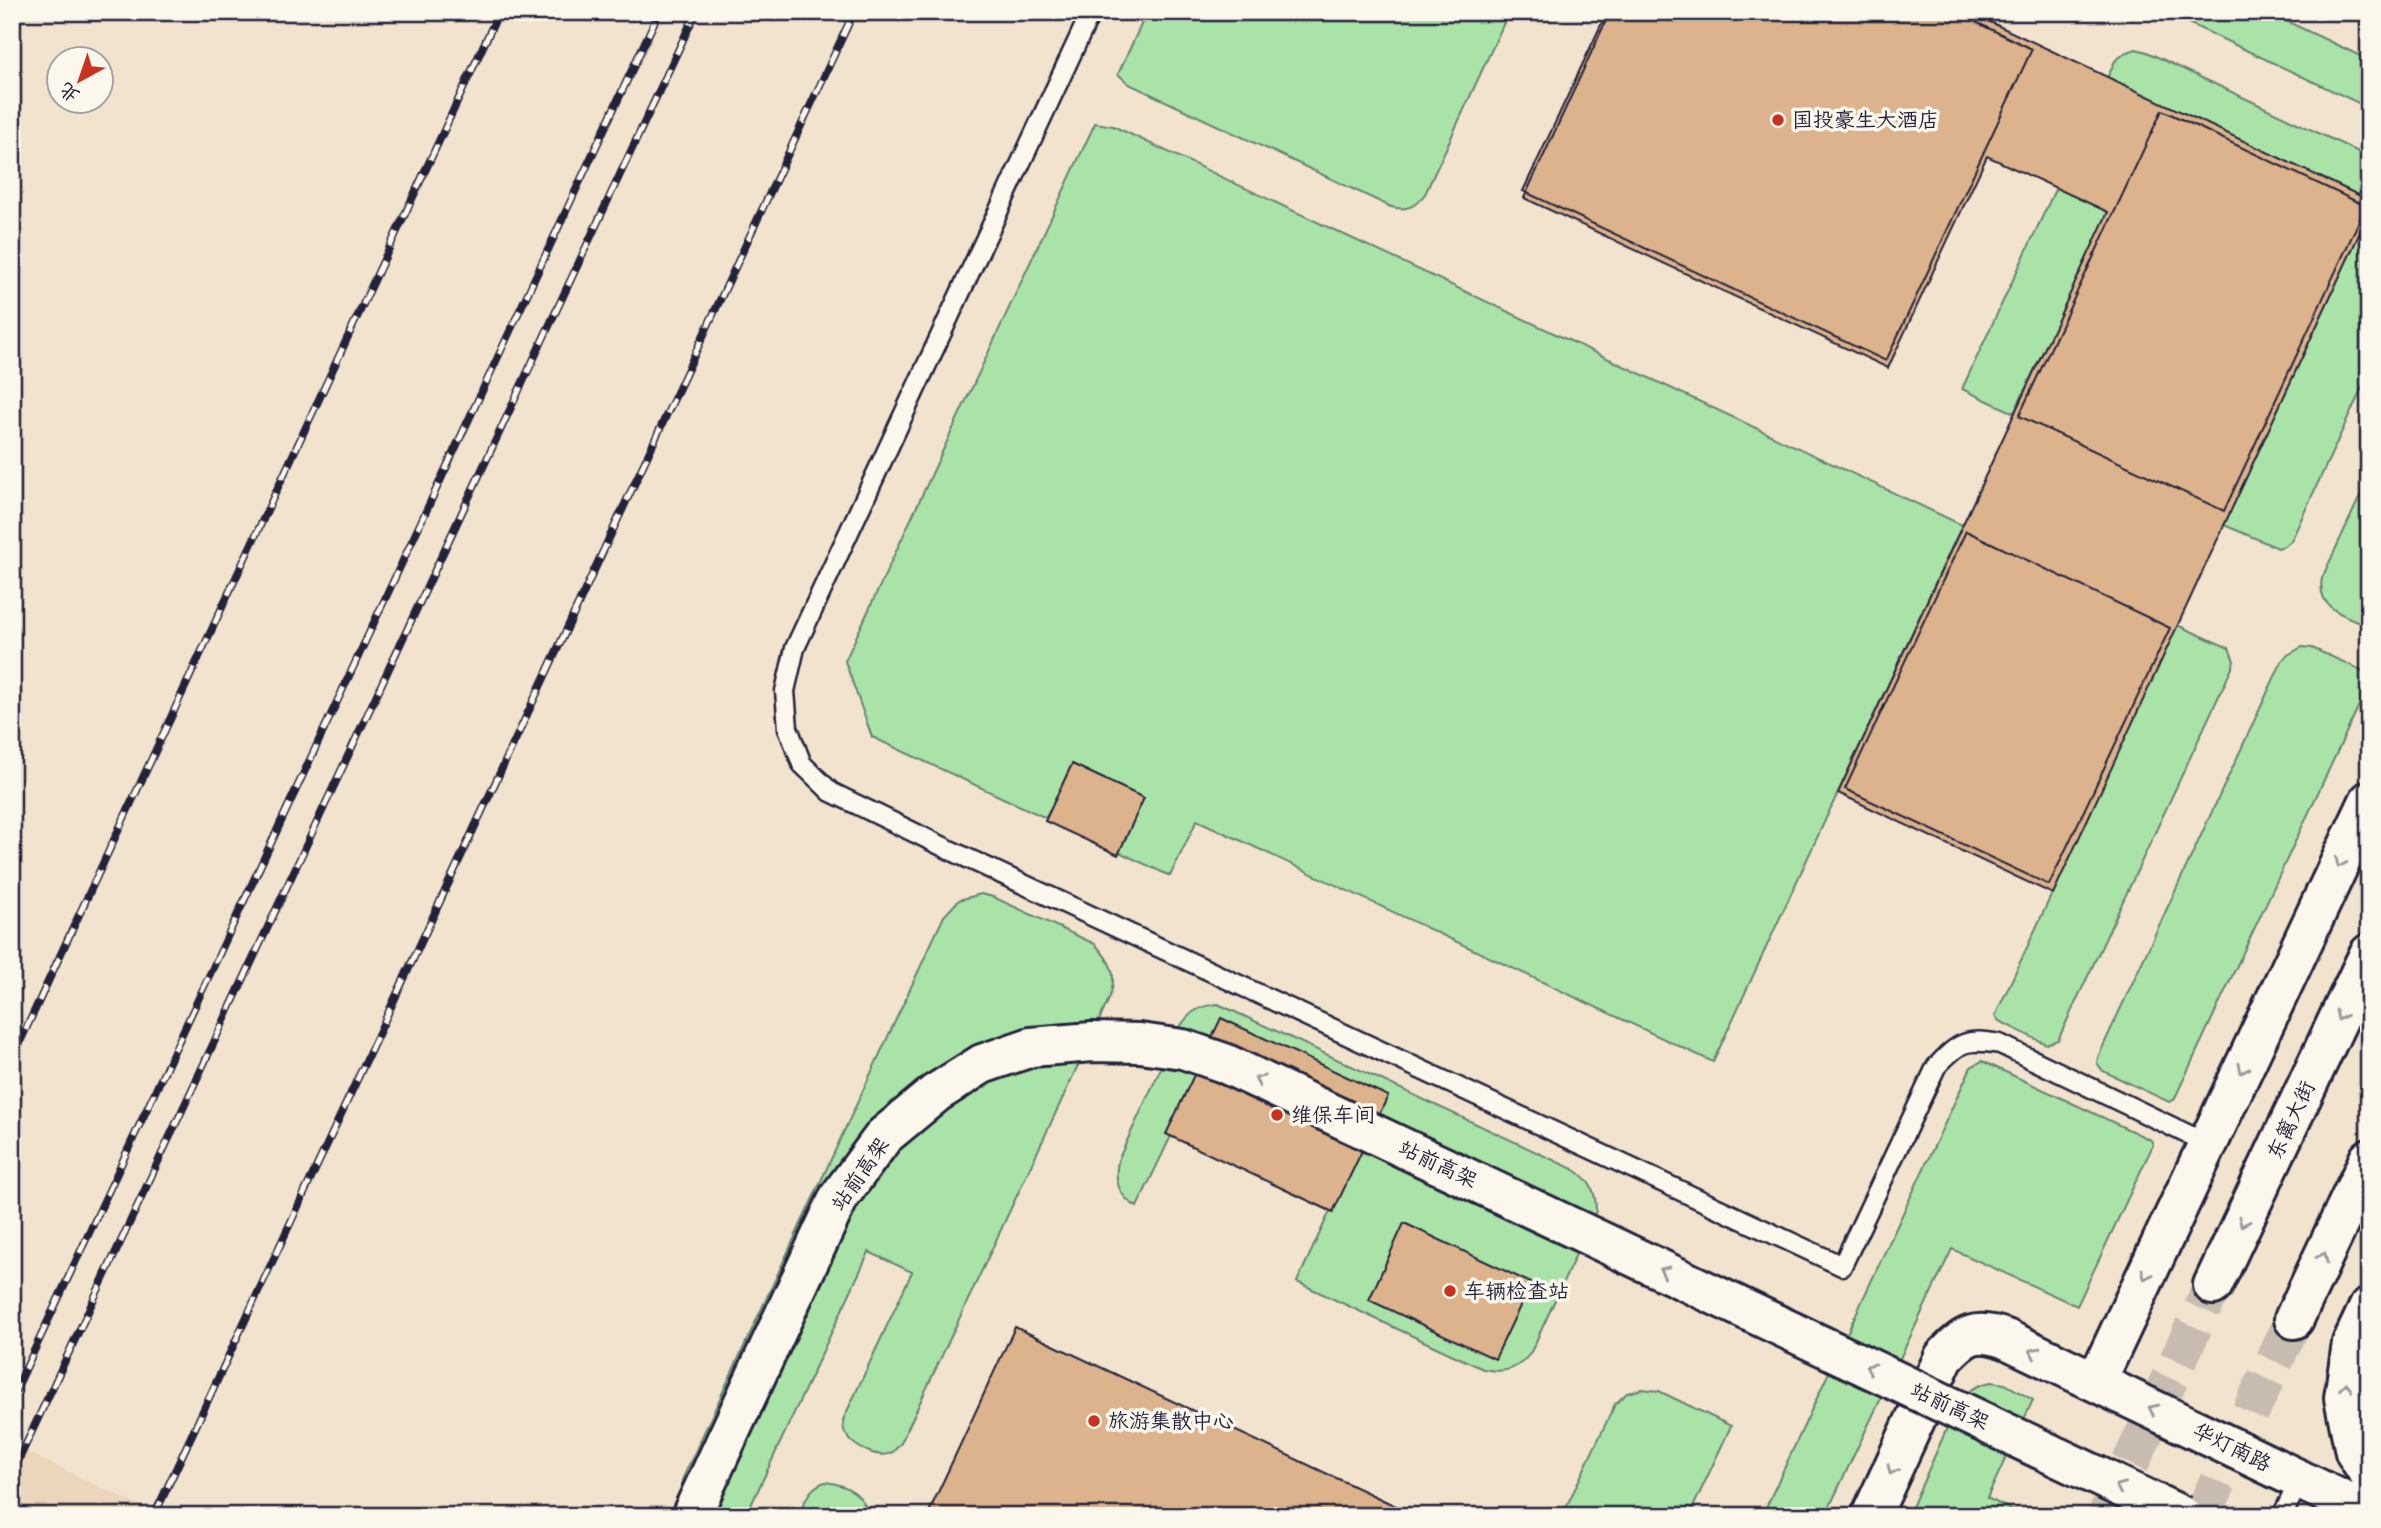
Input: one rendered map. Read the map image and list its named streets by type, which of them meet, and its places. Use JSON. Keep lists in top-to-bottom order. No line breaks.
{"streets":{"main road":["东篱大街","站前高架","华灯南路"]},"one_way":["站前高架"],"places":["国投豪生大酒店","维保车间","车辆检查站","旅游集散中心"],"north":"bottom left"}
